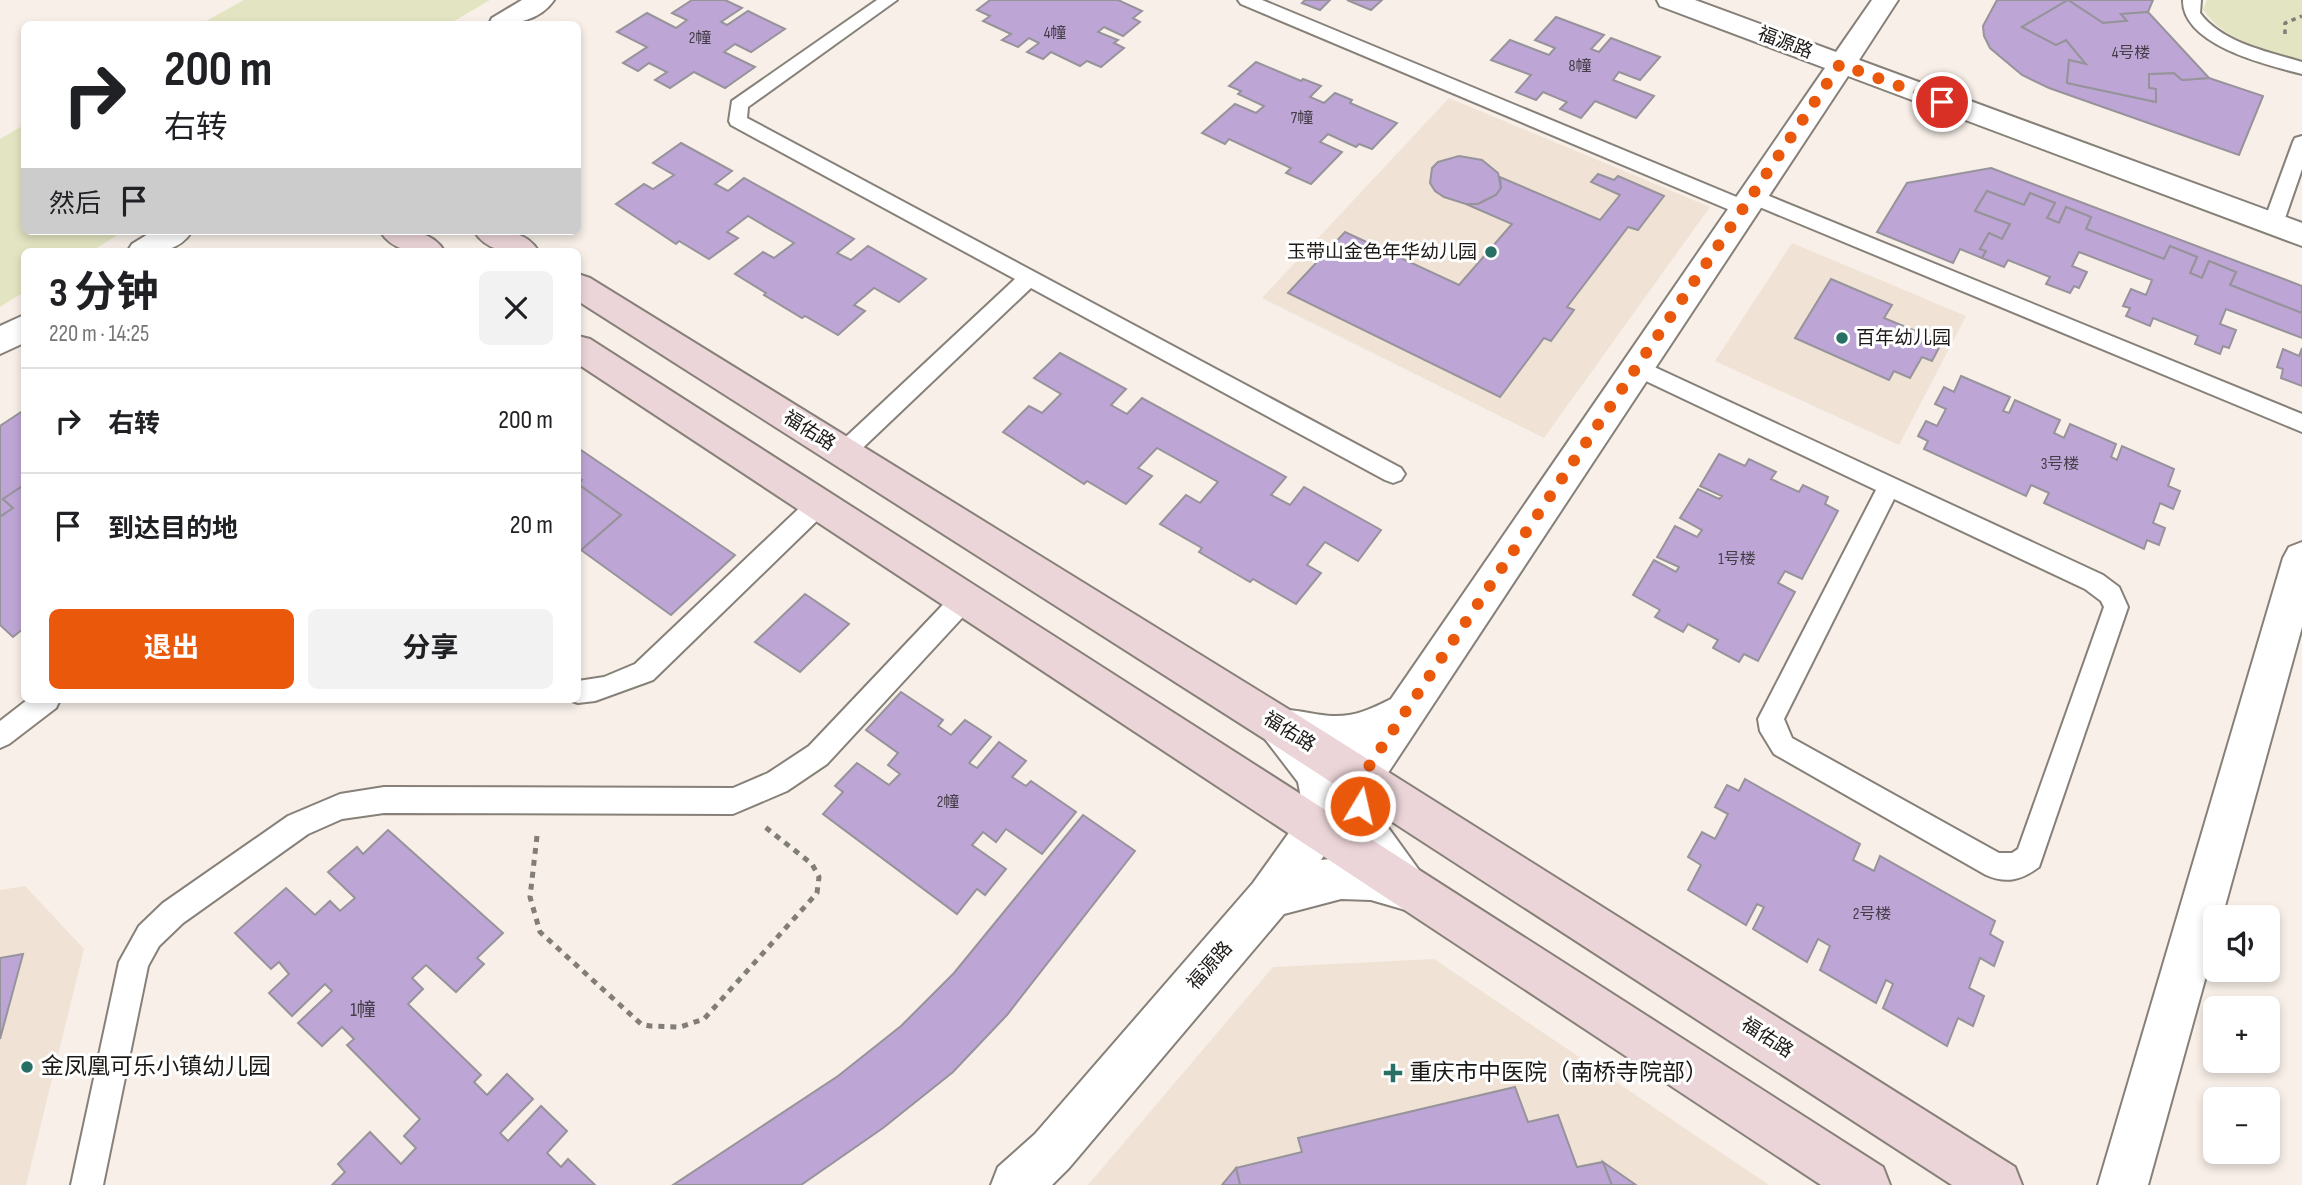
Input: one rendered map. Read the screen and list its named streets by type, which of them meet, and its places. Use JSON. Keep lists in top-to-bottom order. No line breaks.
{"streets":{"main road":["福佑路"],"street":["福源路"]},"crossings":[["福源路","福佑路"]],"places":{"other":["玉带山金色年华幼儿园","百年幼儿园","金凤凰可乐小镇幼儿园"],"health":["重庆市中医院（南桥寺院部）"]},"house_numbers":["4幢","2幢","4号楼","8幢","7幢","3号楼","1号楼","2幢","2号楼","1幢"],"page":{"turn":["200 m","右转"],"then":"然后","heading":["3 分钟","220 m · 14:25"],"list":[{"name":"右转","value":"200 m"},{"name":"到达目的地","value":"20 m"}],"buttons":["退出","分享"],"map_buttons":["+","−"]}}
